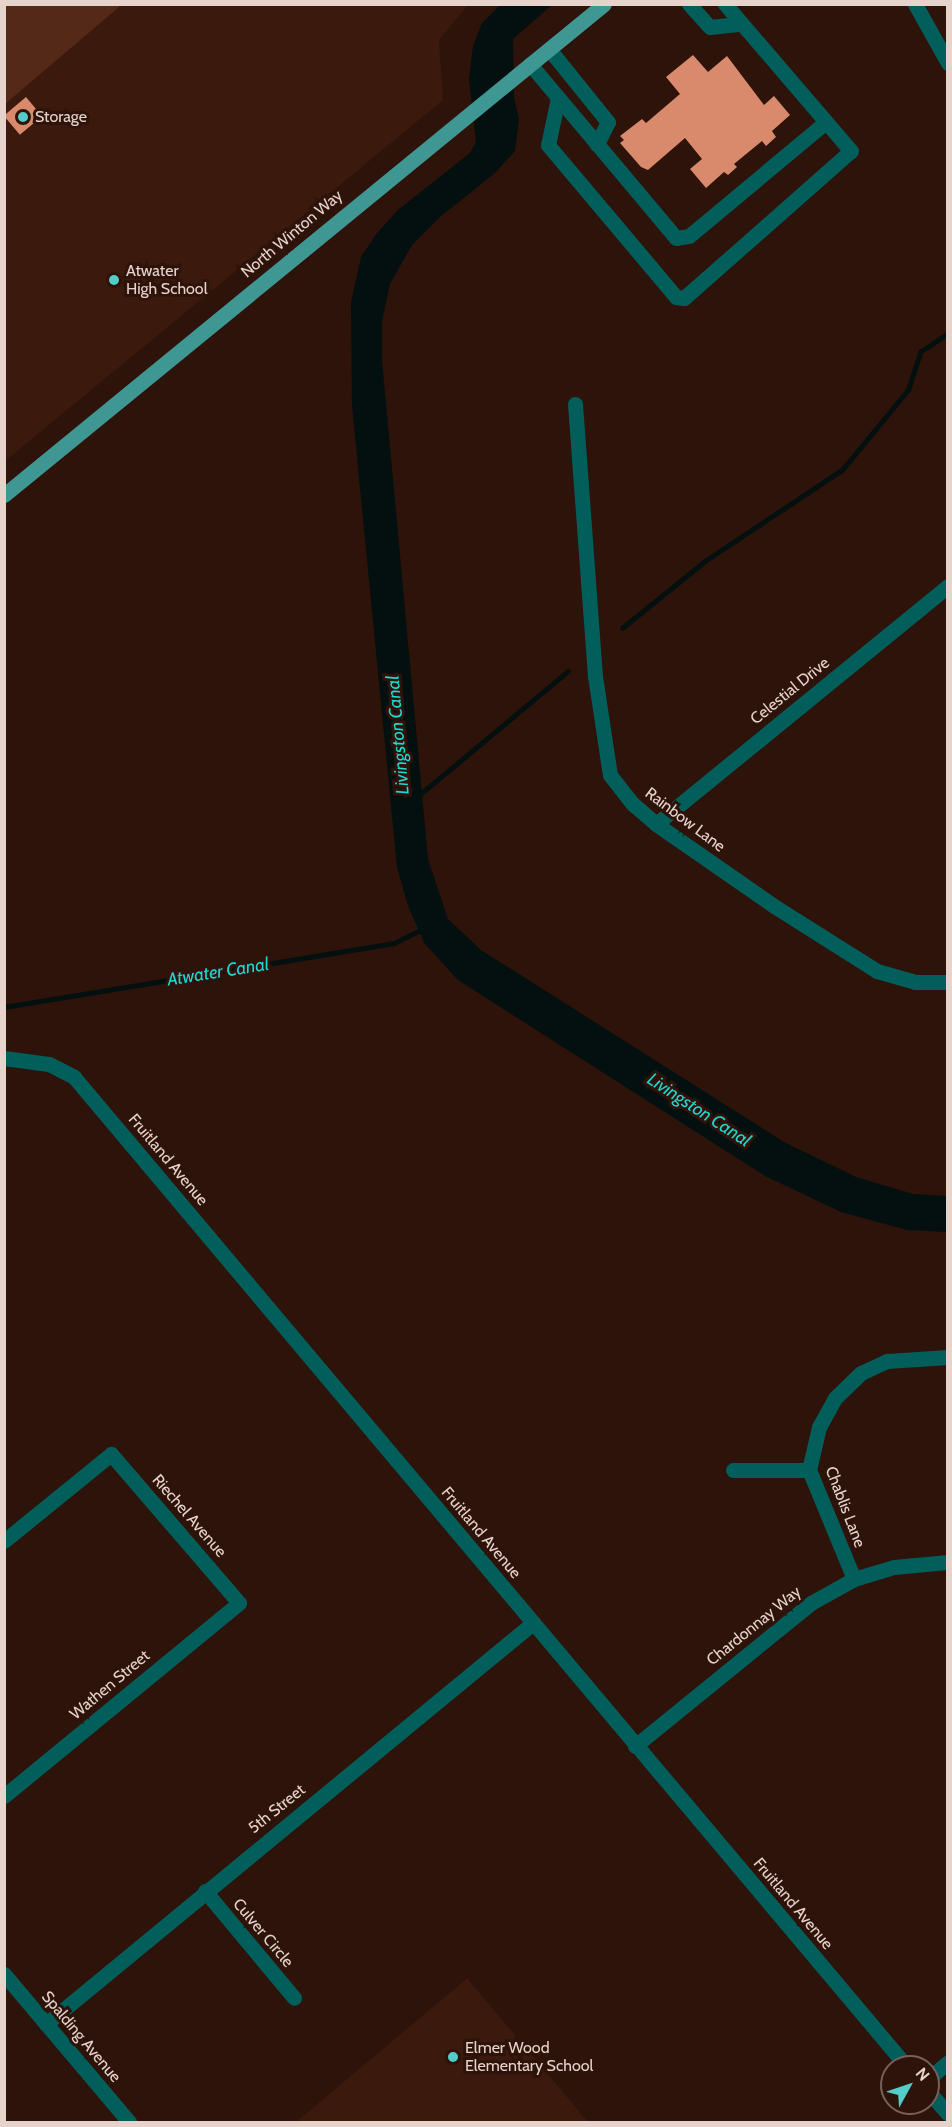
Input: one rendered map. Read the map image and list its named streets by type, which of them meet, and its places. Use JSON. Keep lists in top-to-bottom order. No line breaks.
{"streets":{"main road":["North Winton Way"],"street":["Celestial Drive","Rainbow Lane","Fruitland Avenue","Chablis Lane","Riechel Avenue","Chardonnay Way","Wathen Street","5th Street","Culver Circle","Spalding Avenue"]},"crossings":[["Celestial Drive","Rainbow Lane"],["Fruitland Avenue","Chardonnay Way"],["Fruitland Avenue","5th Street"],["Chablis Lane","Chardonnay Way"],["Riechel Avenue","Wathen Street"],["5th Street","Culver Circle"],["5th Street","Spalding Avenue"]],"water":["Livingston Canal","Atwater Canal"],"places":["Storage","Atwater High School","Elmer Wood Elementary School"],"north":"top right"}
